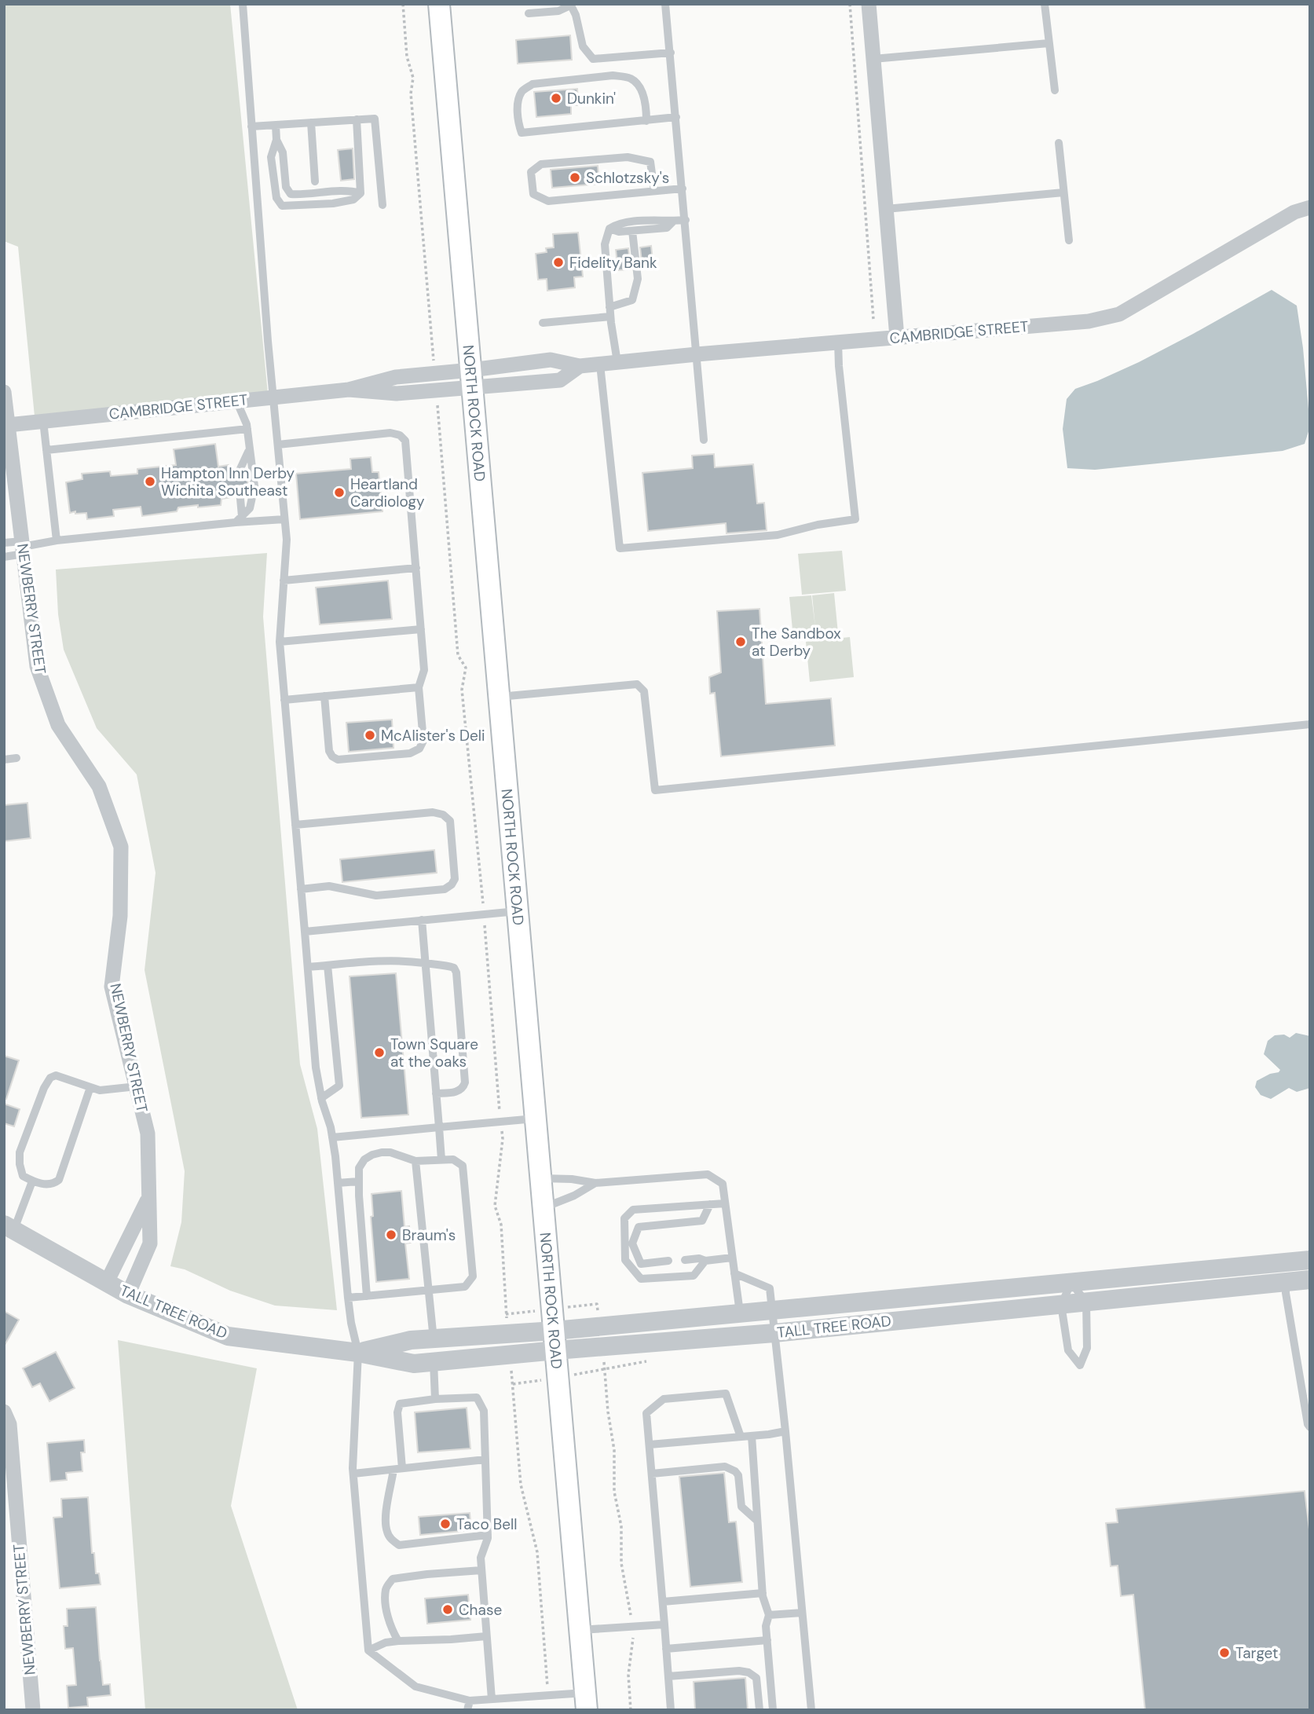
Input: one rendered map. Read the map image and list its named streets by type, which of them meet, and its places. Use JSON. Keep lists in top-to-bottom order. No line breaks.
{"streets":{"main road":["NORTH ROCK ROAD"],"street":["CAMBRIDGE STREET","NEWBERRY STREET","TALL TREE ROAD"]},"crossings":[["CAMBRIDGE STREET","NORTH ROCK ROAD"],["CAMBRIDGE STREET","NEWBERRY STREET"],["NORTH ROCK ROAD","TALL TREE ROAD"],["NEWBERRY STREET","TALL TREE ROAD"]],"places":["Dunkin'","Schlotzsky's","Fidelity Bank","Hampton Inn Derby Wichita Southeast","Heartland Cardiology","The Sandbox at Derby","McAlister's Deli","Town Square at the oaks","Braum's","Taco Bell","Chase","Target"]}
